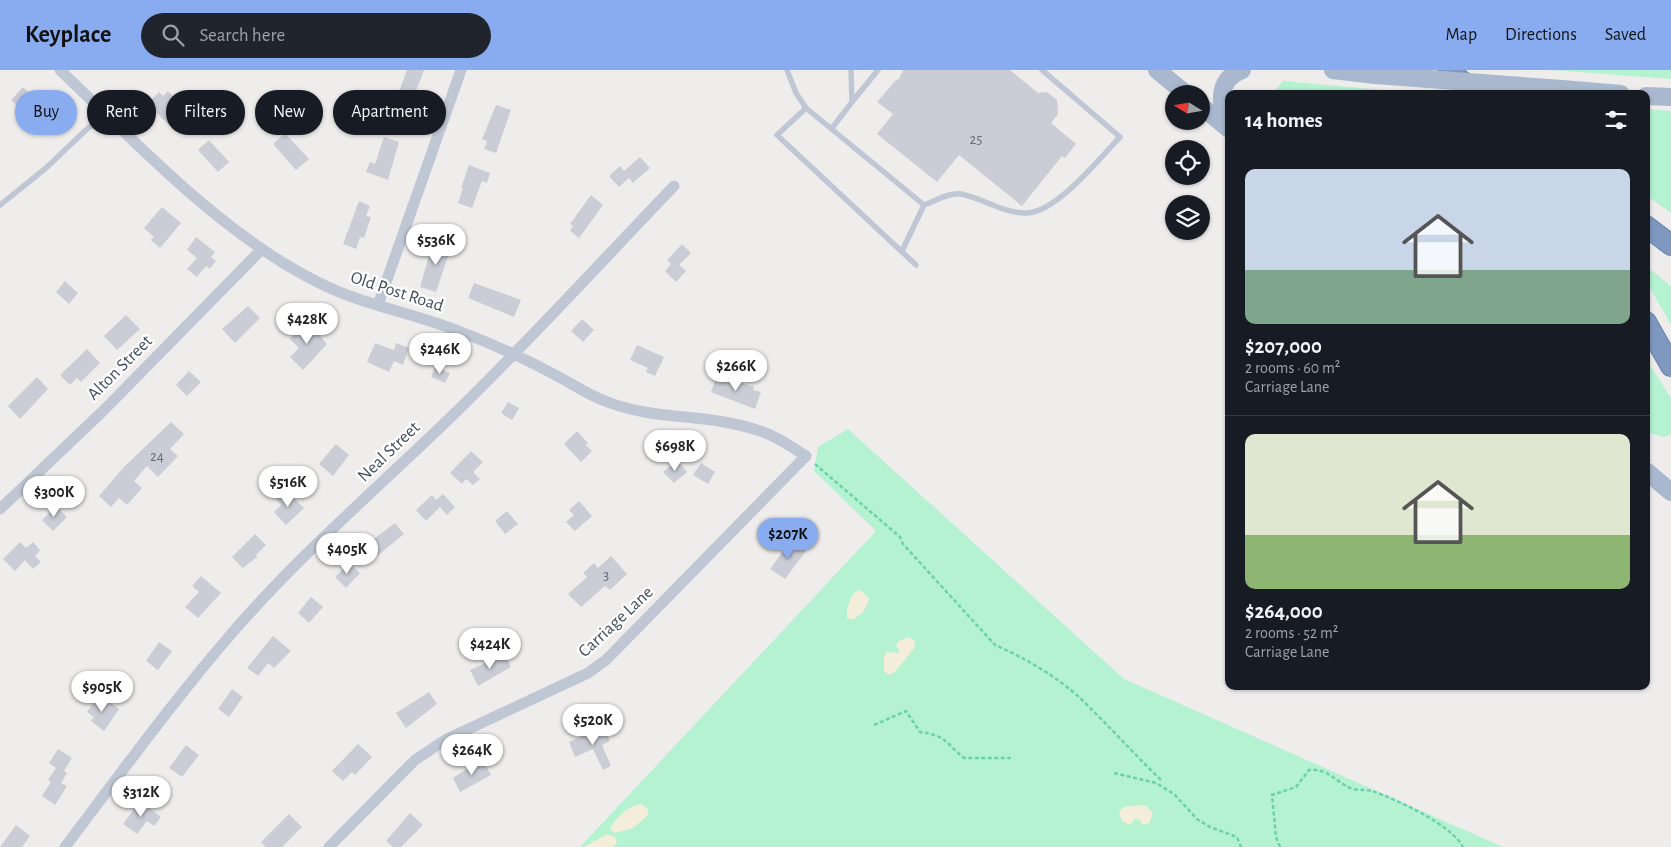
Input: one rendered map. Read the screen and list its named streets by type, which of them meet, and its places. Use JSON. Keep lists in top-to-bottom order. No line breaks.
{"streets":{"street":["Old Post Road","Alton Street","Neal Street","Carriage Lane"]},"crossings":[["Old Post Road","Alton Street"],["Old Post Road","Neal Street"],["Old Post Road","Carriage Lane"]],"house_numbers":["25","24","3"],"north":"left","page":{"header":"Keyplace","search":"Search here","nav":["Map","Directions","Saved"],"chip":["Buy","Rent","Filters","New","Apartment"],"heading":"14 homes","list":[{"name":"$207,000","note":"2 rooms · 60 m² · Carriage Lane"},{"name":"$264,000","note":"2 rooms · 52 m² · Carriage Lane"}],"price":["$536K","$428K","$246K","$266K","$698K","$516K","$300K","$207K","$405K","$424K","$905K","$520K","$264K","$312K"]}}
